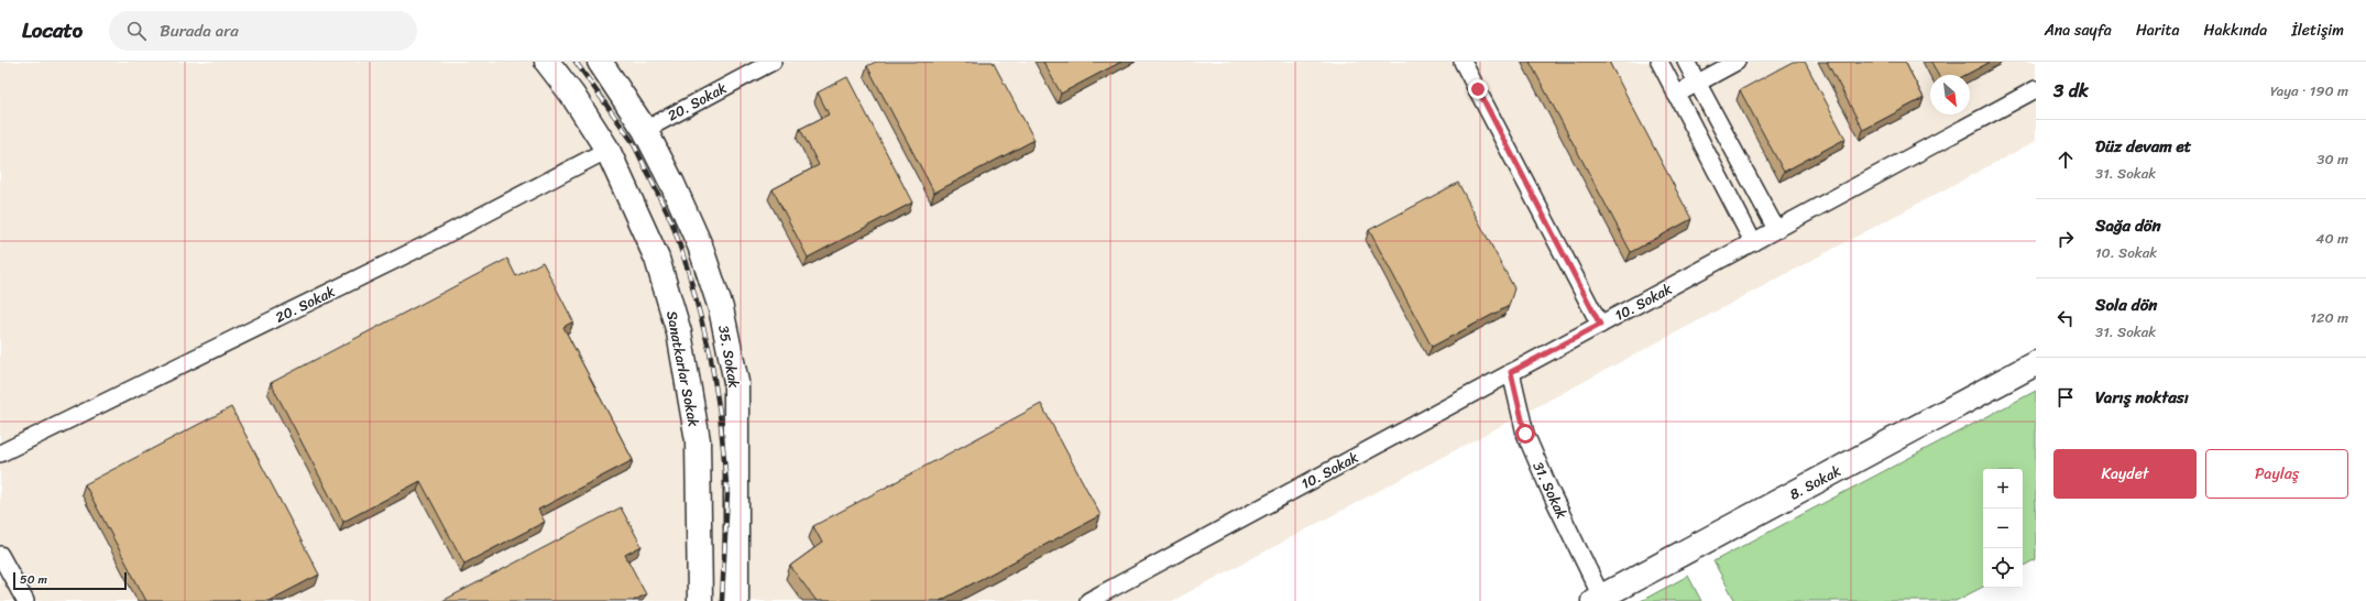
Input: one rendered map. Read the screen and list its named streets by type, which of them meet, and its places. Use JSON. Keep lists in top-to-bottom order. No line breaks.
{"streets":{"street":["20. Sokak","10. Sokak","35. Sokak","Sanatkarlar Sokak","8. Sokak","31. Sokak"]},"crossings":[["20. Sokak","35. Sokak"],["20. Sokak","Sanatkarlar Sokak"],["10. Sokak","31. Sokak"],["8. Sokak","31. Sokak"]],"scale_bar":"50 m","north":"bottom right","page":{"header":"Locato","search":"Burada ara","nav":["Ana sayfa","Harita","Hakkında","İletişim"],"heading":["3 dk","Yaya · 190 m"],"list":[["Düz devam et","31. Sokak","30 m"],["Sağa dön","10. Sokak","40 m"],["Sola dön","31. Sokak","120 m"],"Varış noktası"],"buttons":["Kaydet","Paylaş"],"map_buttons":["+","−"],"scale":"50 m"}}
